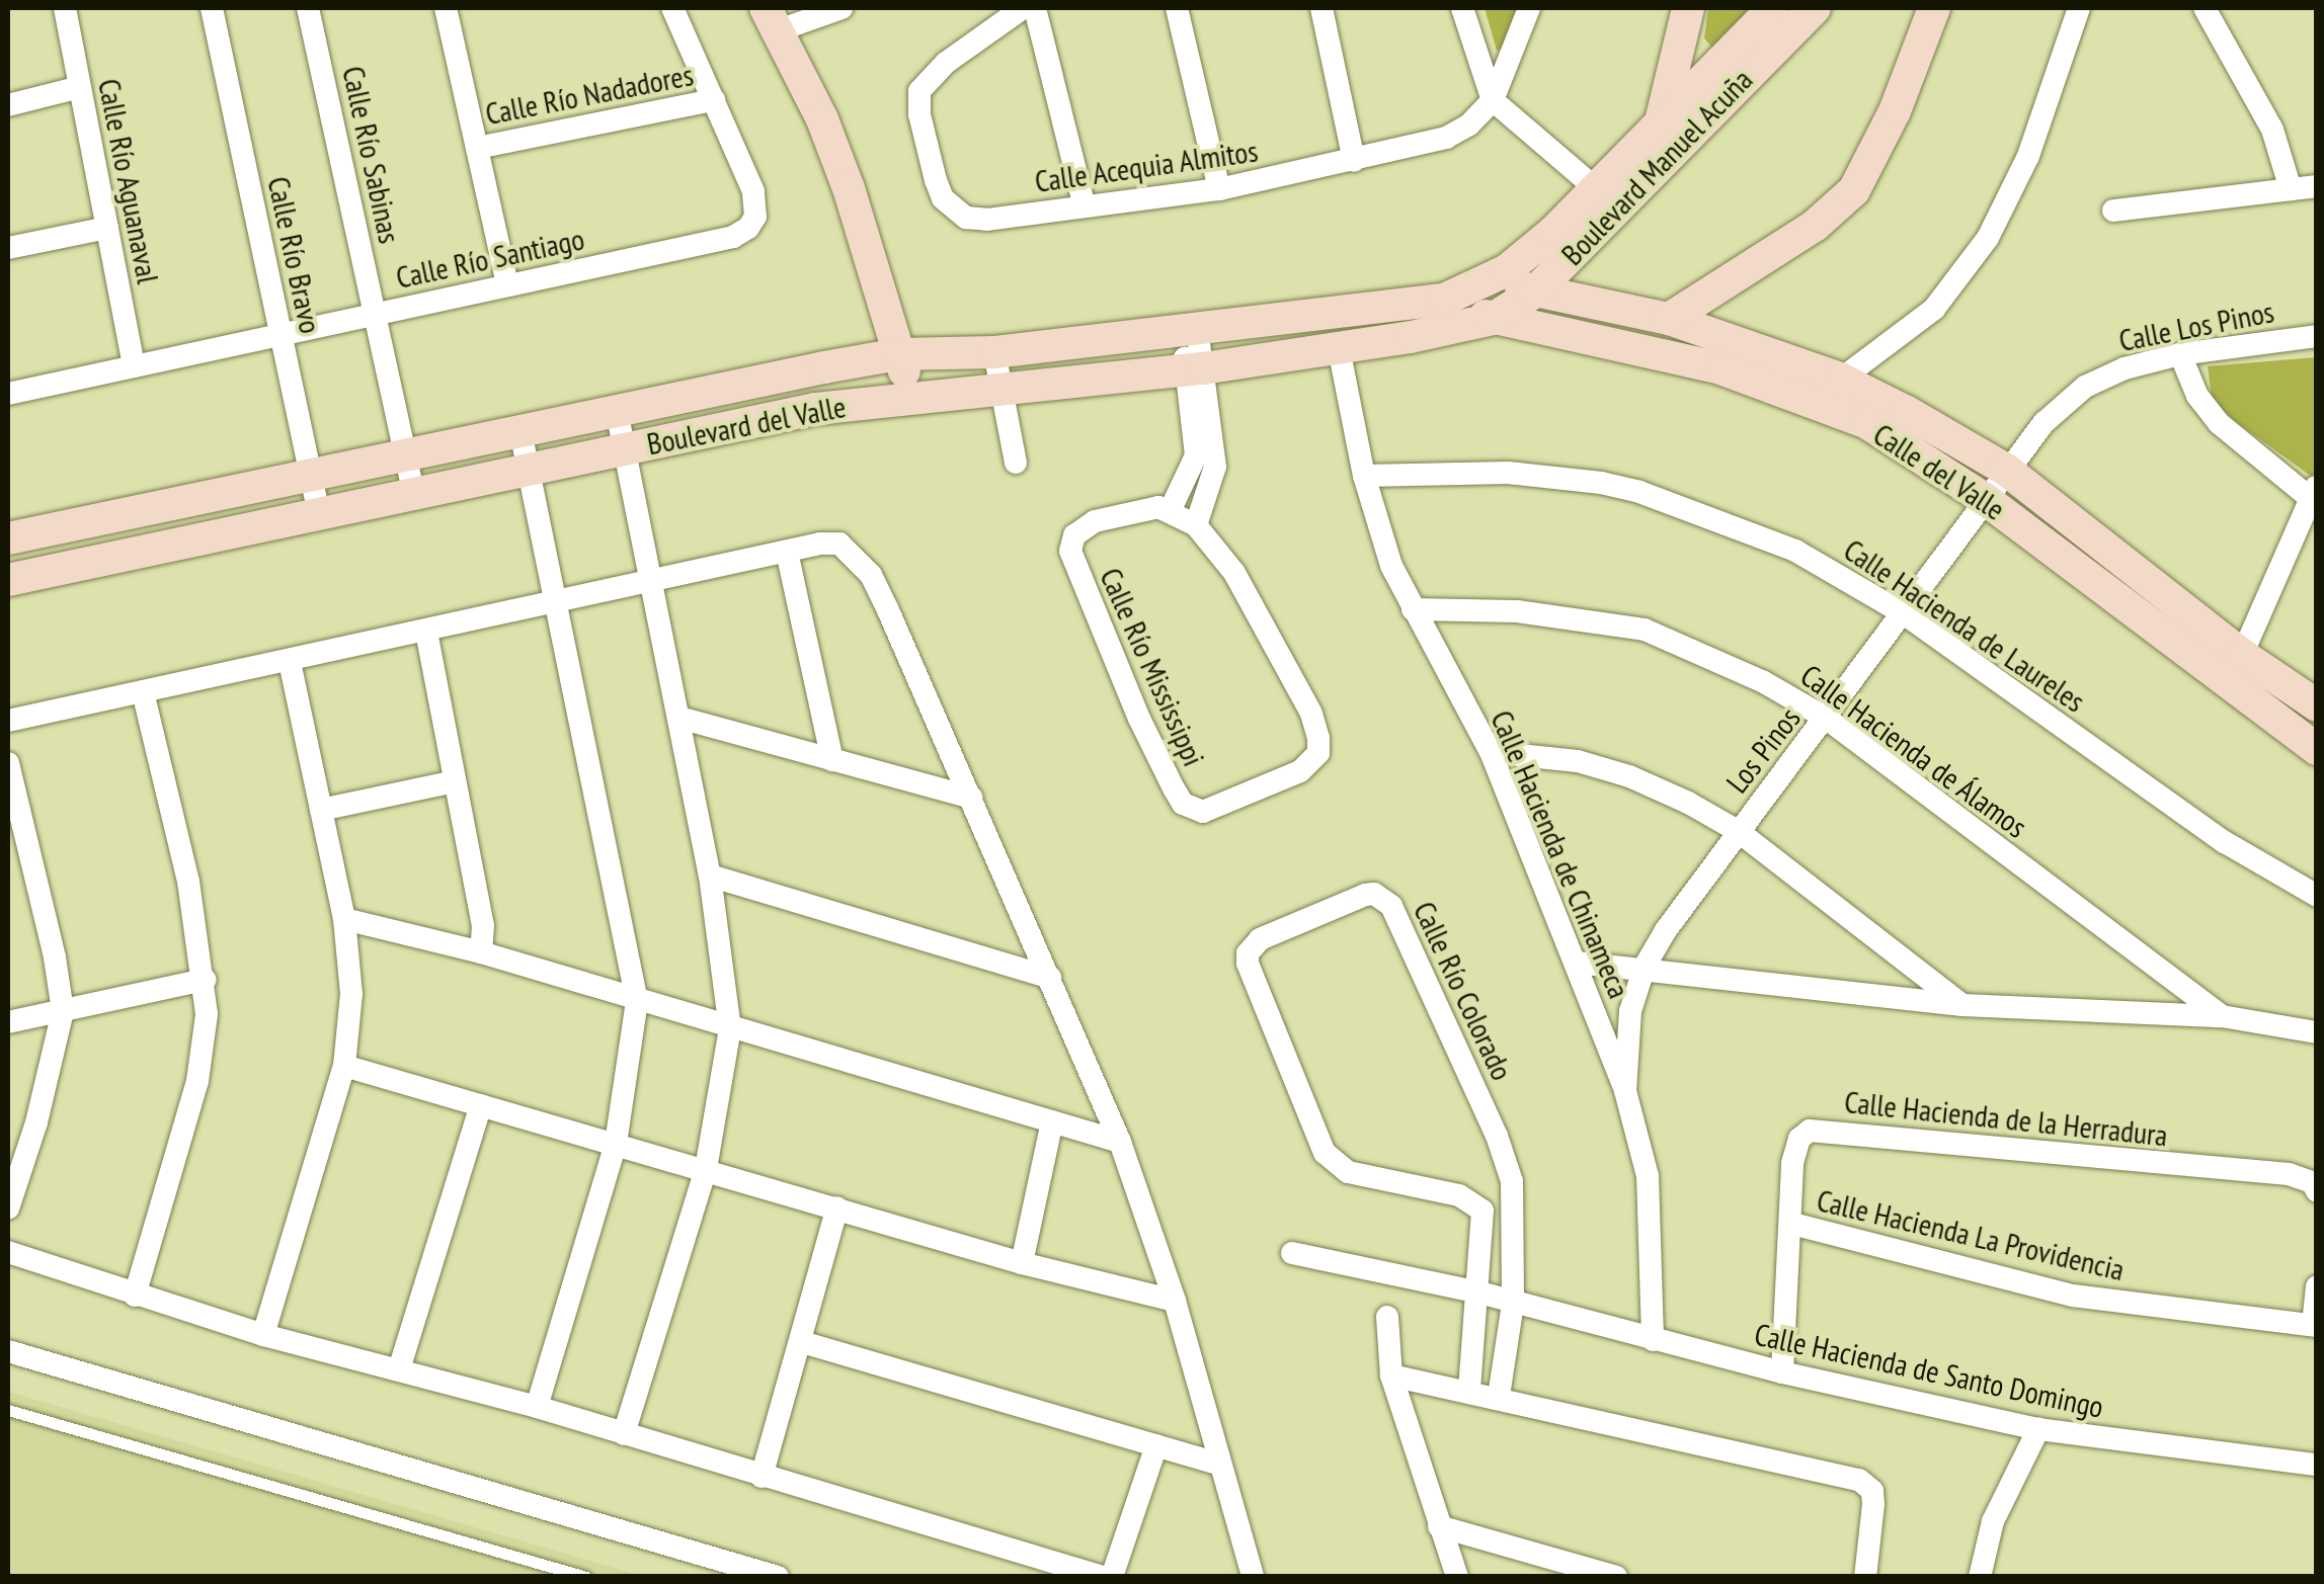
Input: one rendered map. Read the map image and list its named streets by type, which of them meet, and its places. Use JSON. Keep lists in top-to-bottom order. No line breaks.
{"streets":{"street":["Calle Río Nadadores","Calle Río Sabinas","Calle Acequia Almitos","Boulevard Manuel Acuña","Calle Río Aguanaval","Calle Río Bravo","Calle Río Santiago","Calle Los Pinos","Boulevard del Valle","Calle del Valle","Calle Hacienda de Laureles","Calle Río Mississippi","Los Pinos","Calle Hacienda de Álamos","Calle Hacienda de Chinameca","Calle Río Colorado","Calle Hacienda de la Herradura","Calle Hacienda La Providencia","Calle Hacienda de Santo Domingo"]},"crossings":[["Calle Río Nadadores","Calle Río Santiago"],["Calle Río Sabinas","Calle Río Santiago"],["Calle Río Sabinas","Boulevard del Valle"],["Boulevard Manuel Acuña","Boulevard del Valle"],["Boulevard Manuel Acuña","Calle del Valle"],["Calle Río Aguanaval","Calle Río Santiago"],["Calle Río Bravo","Calle Río Santiago"],["Calle Río Bravo","Boulevard del Valle"],["Calle Los Pinos","Calle del Valle"],["Calle Los Pinos","Los Pinos"],["Boulevard del Valle","Calle del Valle"],["Boulevard del Valle","Calle Hacienda de Chinameca"],["Calle del Valle","Los Pinos"],["Calle Hacienda de Laureles","Los Pinos"],["Calle Hacienda de Laureles","Calle Hacienda de Chinameca"],["Los Pinos","Calle Hacienda de Álamos"],["Los Pinos","Calle Hacienda de Chinameca"],["Calle Hacienda de Álamos","Calle Hacienda de Chinameca"],["Calle Hacienda de Chinameca","Calle Hacienda de Santo Domingo"],["Calle Río Colorado","Calle Hacienda de Santo Domingo"],["Calle Hacienda de la Herradura","Calle Hacienda La Providencia"],["Calle Hacienda de la Herradura","Calle Hacienda de Santo Domingo"]]}
